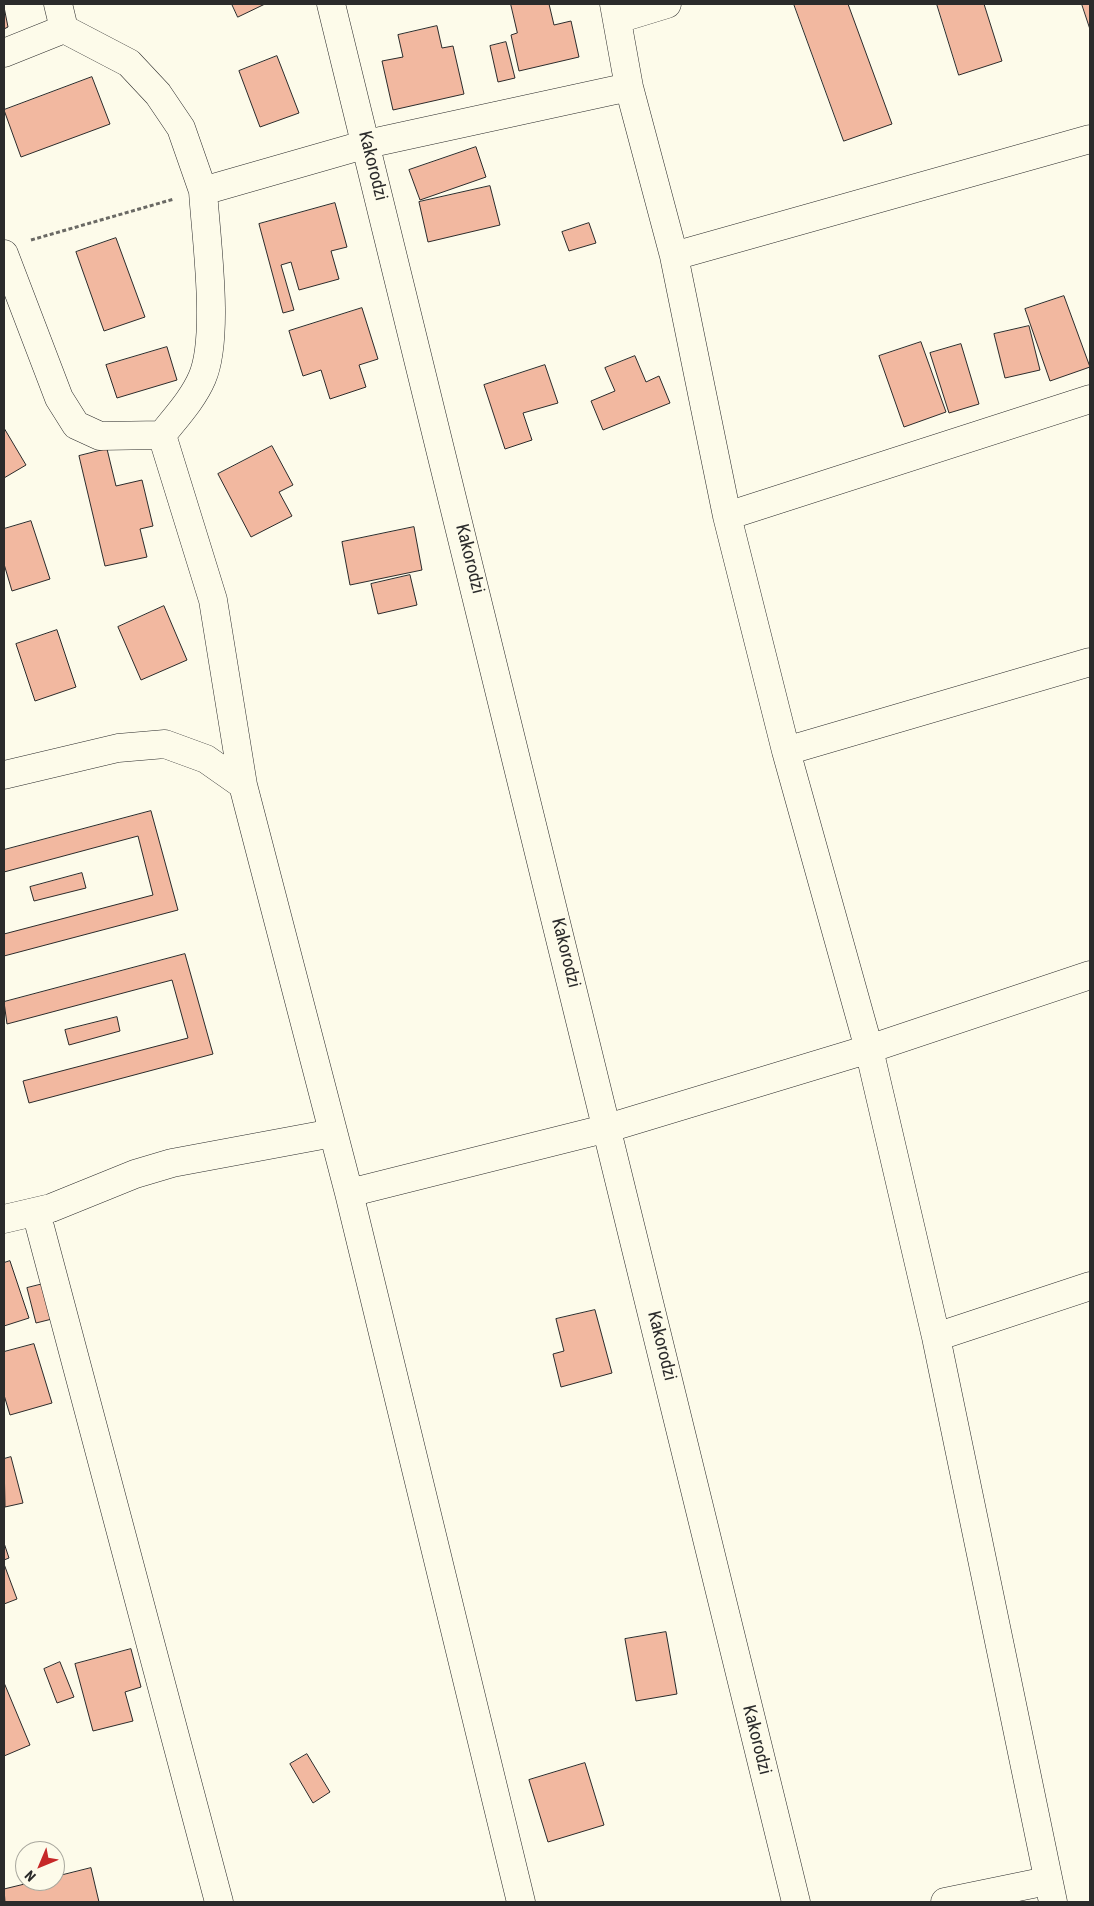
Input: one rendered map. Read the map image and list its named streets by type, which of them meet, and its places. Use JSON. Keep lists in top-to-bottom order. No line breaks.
{"streets":{"street":["Kakorodzi"]},"north":"bottom left"}
